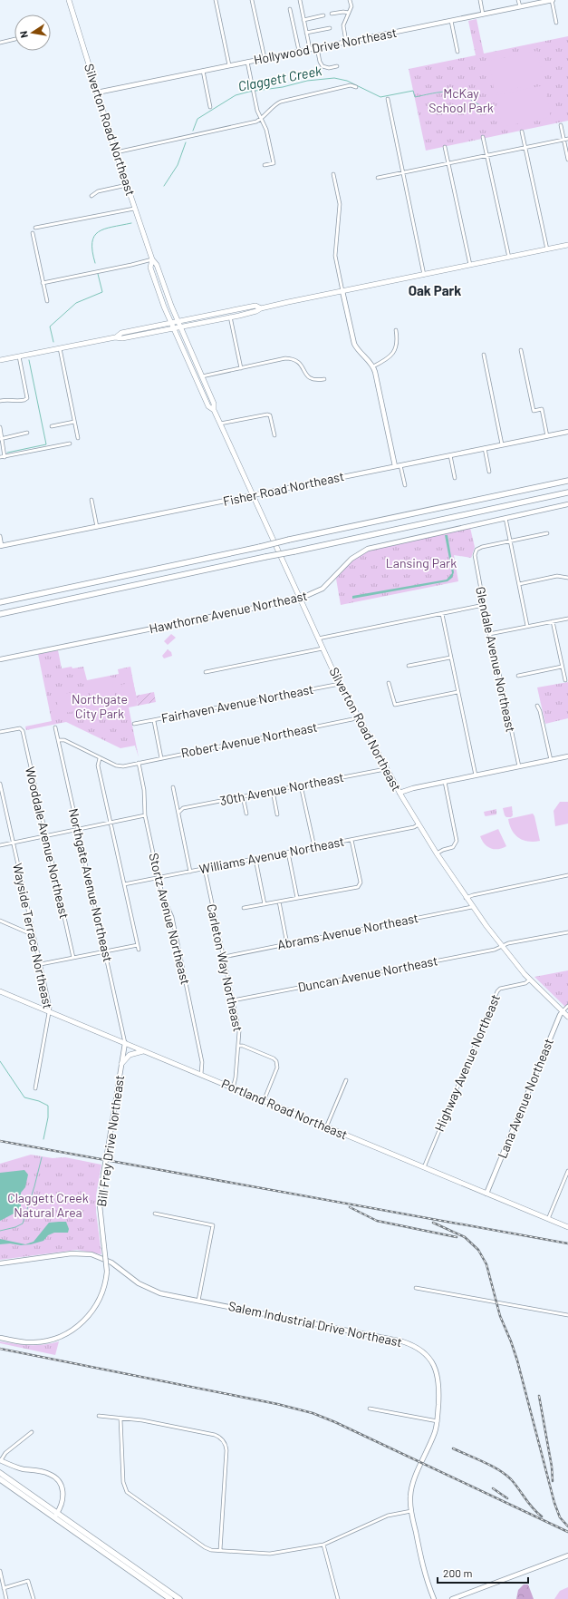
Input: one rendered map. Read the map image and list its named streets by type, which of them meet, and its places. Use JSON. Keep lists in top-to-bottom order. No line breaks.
{"streets":{"main road":["Silverton Road Northeast","Portland Road Northeast"],"street":["Hollywood Drive Northeast","Fisher Road Northeast","Hawthorne Avenue Northeast","Glendale Avenue Northeast","Fairhaven Avenue Northeast","Robert Avenue Northeast","30th Avenue Northeast","Wooddale Avenue Northeast","Williams Avenue Northeast","Northgate Avenue Northeast","Stortz Avenue Northeast","Abrams Avenue Northeast","Wayside Terrace Northeast","Carleton Way Northeast","Duncan Avenue Northeast","Highway Avenue Northeast","Lana Avenue Northeast","Bill Frey Drive Northeast","Salem Industrial Drive Northeast"]},"crossings":[["Hollywood Drive Northeast","Silverton Road Northeast"],["Silverton Road Northeast","Fisher Road Northeast"],["Silverton Road Northeast","Hawthorne Avenue Northeast"],["Silverton Road Northeast","Fairhaven Avenue Northeast"],["Silverton Road Northeast","Robert Avenue Northeast"],["Silverton Road Northeast","30th Avenue Northeast"],["Silverton Road Northeast","Williams Avenue Northeast"],["Silverton Road Northeast","Abrams Avenue Northeast"],["Silverton Road Northeast","Duncan Avenue Northeast"],["Silverton Road Northeast","Highway Avenue Northeast"],["Silverton Road Northeast","Lana Avenue Northeast"],["Robert Avenue Northeast","Northgate Avenue Northeast"],["Robert Avenue Northeast","Stortz Avenue Northeast"],["Williams Avenue Northeast","Stortz Avenue Northeast"],["Williams Avenue Northeast","Carleton Way Northeast"],["Northgate Avenue Northeast","Portland Road Northeast"],["Northgate Avenue Northeast","Bill Frey Drive Northeast"],["Stortz Avenue Northeast","Portland Road Northeast"],["Abrams Avenue Northeast","Carleton Way Northeast"],["Wayside Terrace Northeast","Portland Road Northeast"],["Carleton Way Northeast","Duncan Avenue Northeast"],["Carleton Way Northeast","Portland Road Northeast"],["Highway Avenue Northeast","Portland Road Northeast"],["Lana Avenue Northeast","Portland Road Northeast"],["Portland Road Northeast","Bill Frey Drive Northeast"]],"districts":["Oak Park"],"water":["Claggett Creek"],"parks":["McKay School Park","Lansing Park","Northgate City Park","Claggett Creek Natural Area"],"scale_bar":"200 m","north":"left"}
